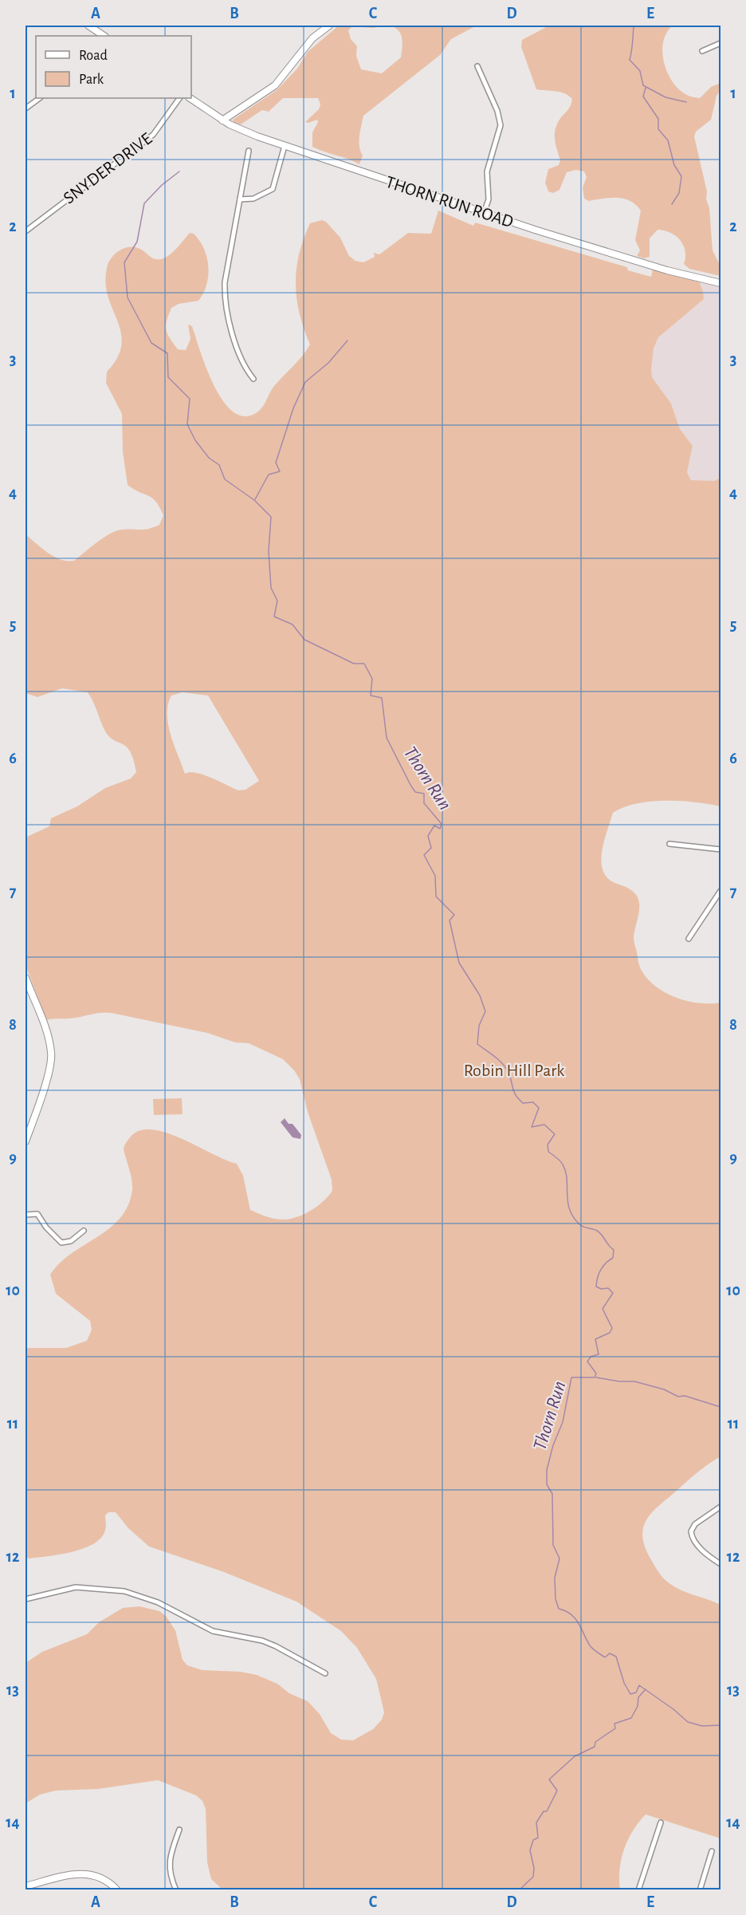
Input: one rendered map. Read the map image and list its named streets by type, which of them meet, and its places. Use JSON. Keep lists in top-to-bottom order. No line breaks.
{"streets":{"street":["SNYDER DRIVE","THORN RUN ROAD"]},"water":["Thorn Run"],"parks":["Robin Hill Park"],"legend":["Road","Park"],"grid":{"columns":["A","B","C","D","E"],"rows":["1","2","3","4","5","6","7","8","9","10","11","12","13","14"]}}
